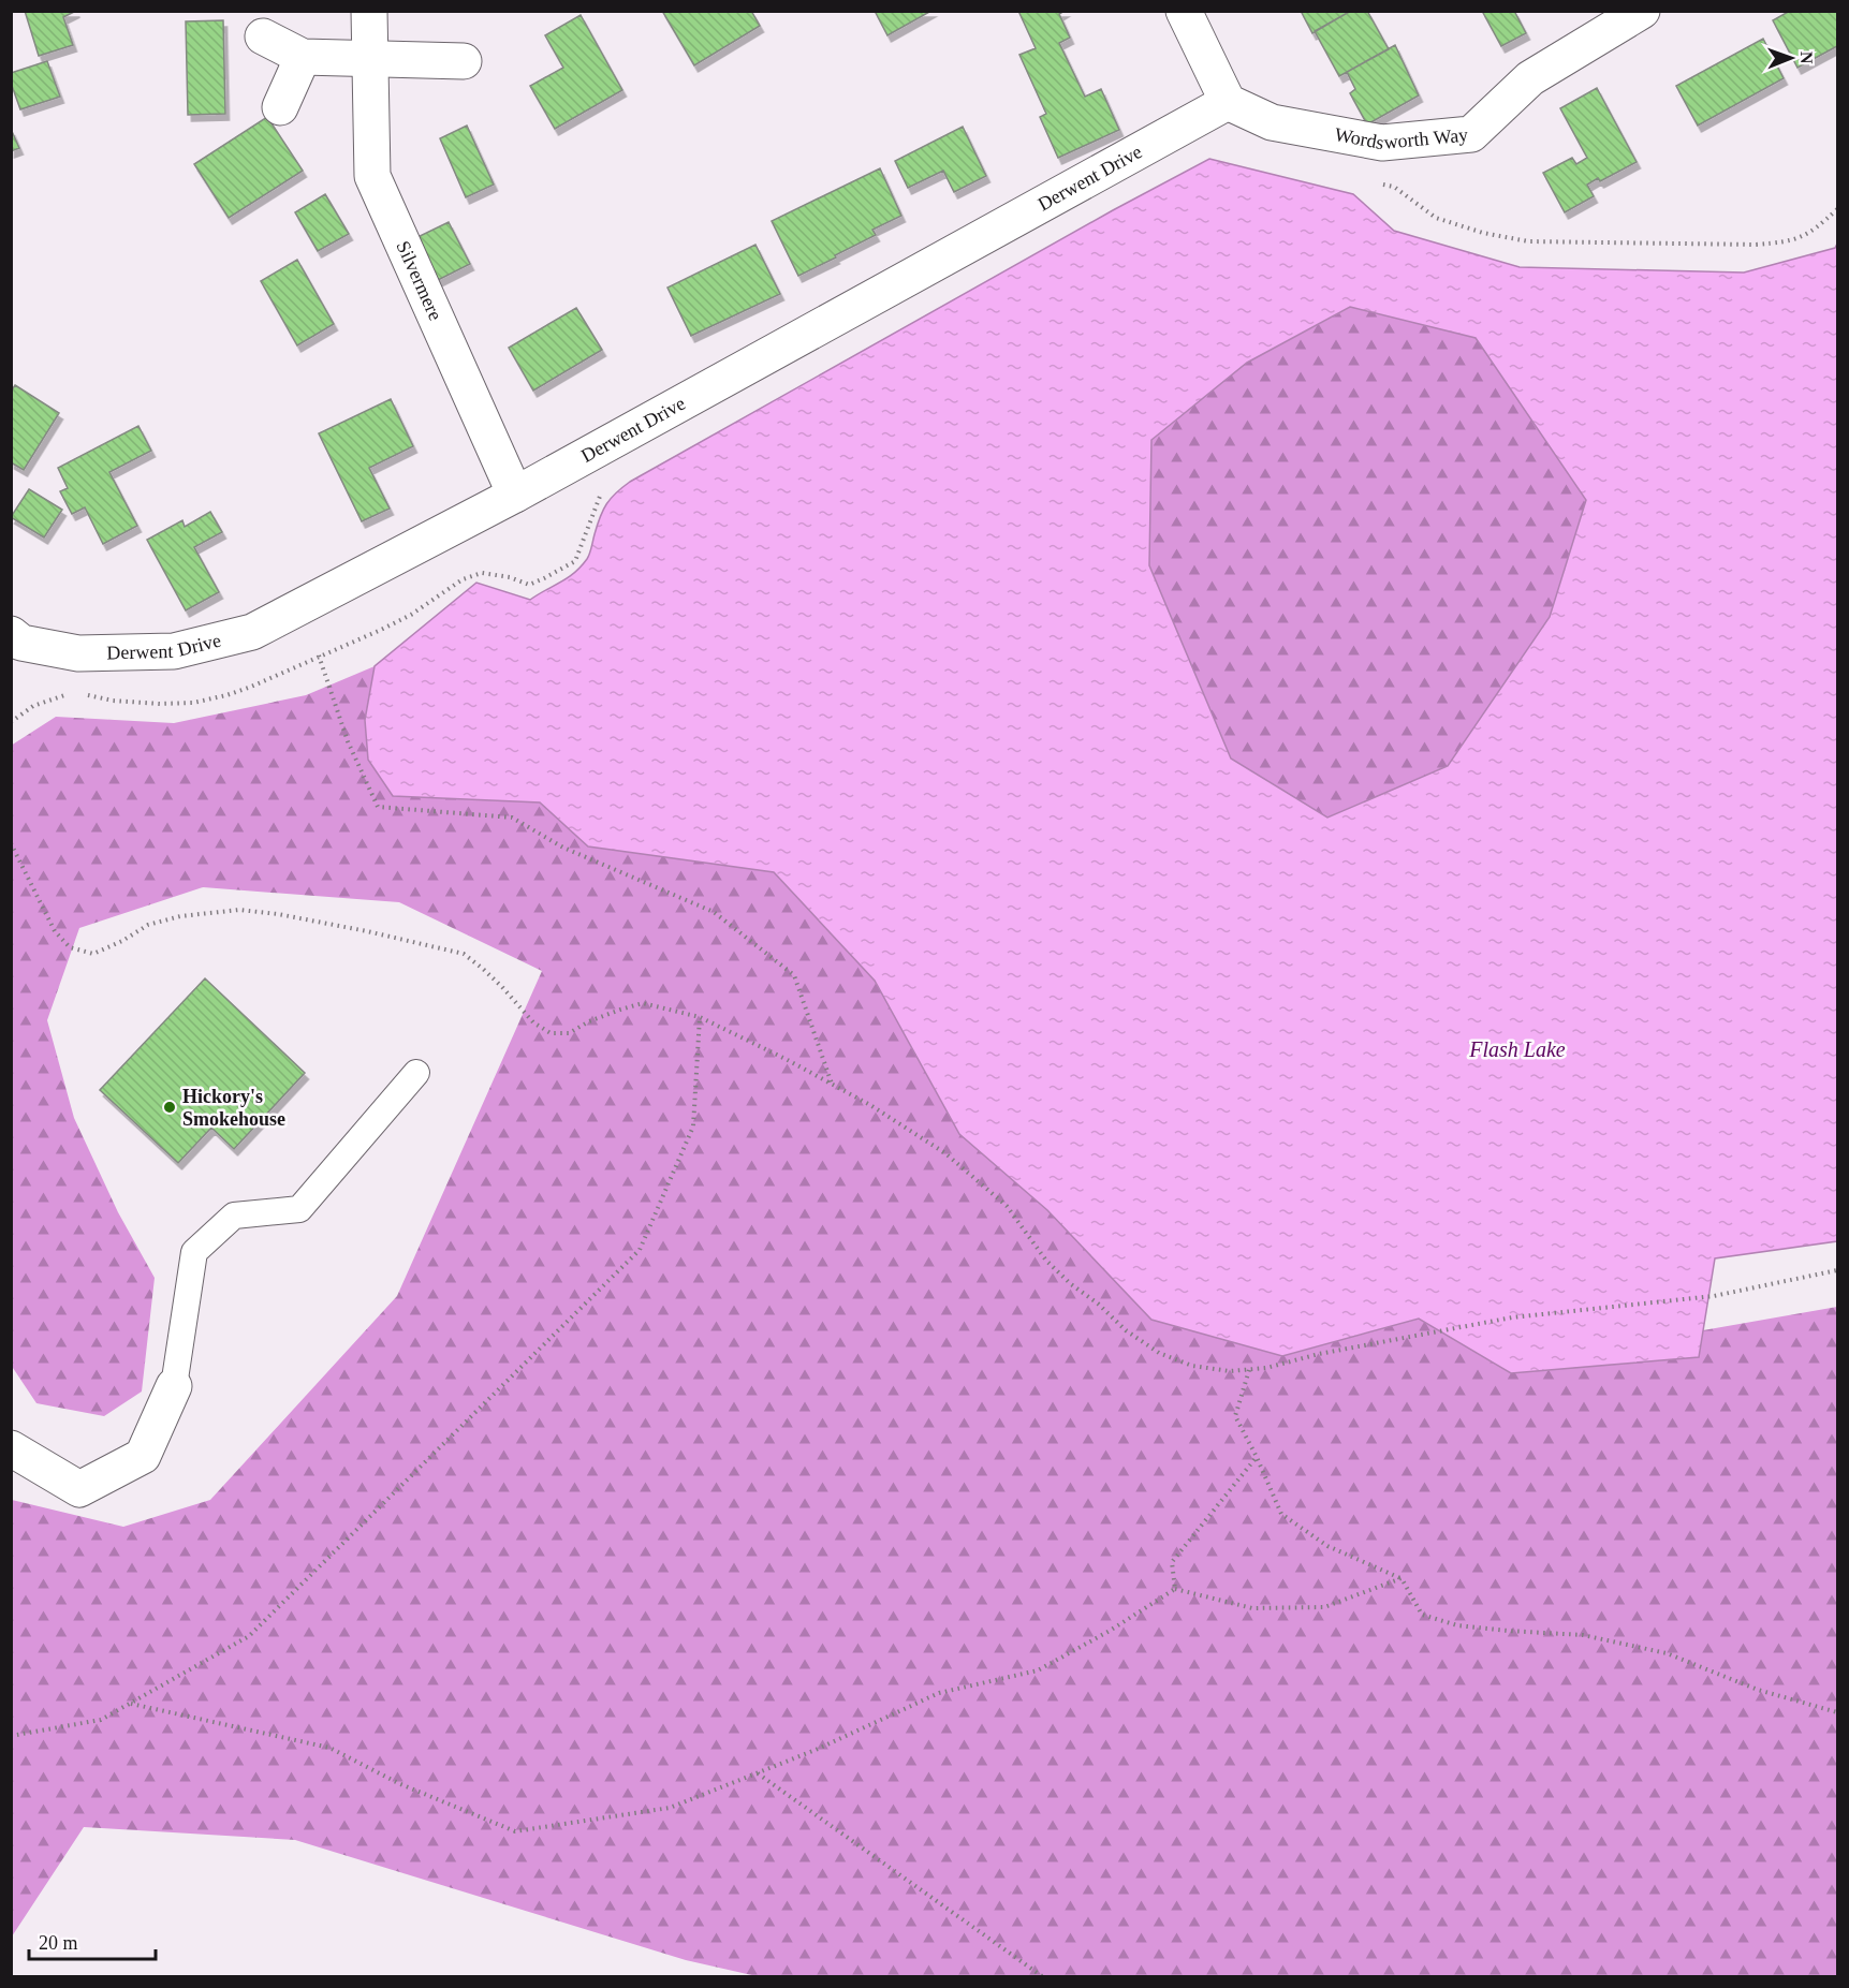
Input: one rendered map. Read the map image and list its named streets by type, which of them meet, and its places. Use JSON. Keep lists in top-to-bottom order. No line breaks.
{"streets":{"street":["Wordsworth Way","Derwent Drive","Silvermere"]},"crossings":[["Wordsworth Way","Derwent Drive"],["Derwent Drive","Silvermere"]],"water":["Flash Lake"],"places":["Hickory's Smokehouse"],"scale_bar":"20 m","north":"right"}
